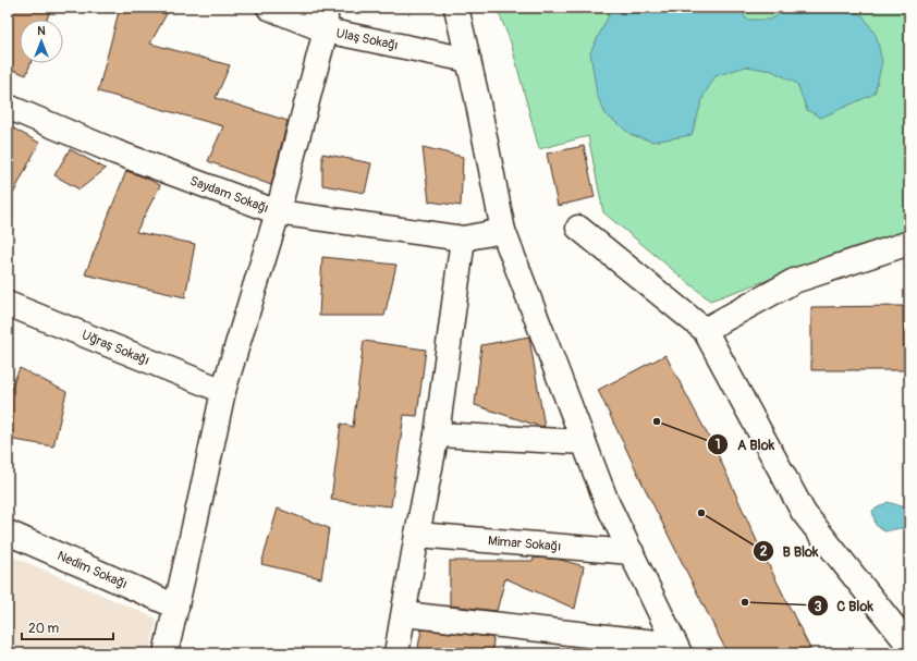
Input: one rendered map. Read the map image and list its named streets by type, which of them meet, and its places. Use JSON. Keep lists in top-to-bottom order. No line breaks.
{"streets":{"street":["Ulaş Sokağı","Saydam Sokağı","Uğraş Sokağı","Mimar Sokağı","Nedim Sokağı"]},"places":["A Blok","B Blok","C Blok"],"scale_bar":"20 m","north":"top"}
